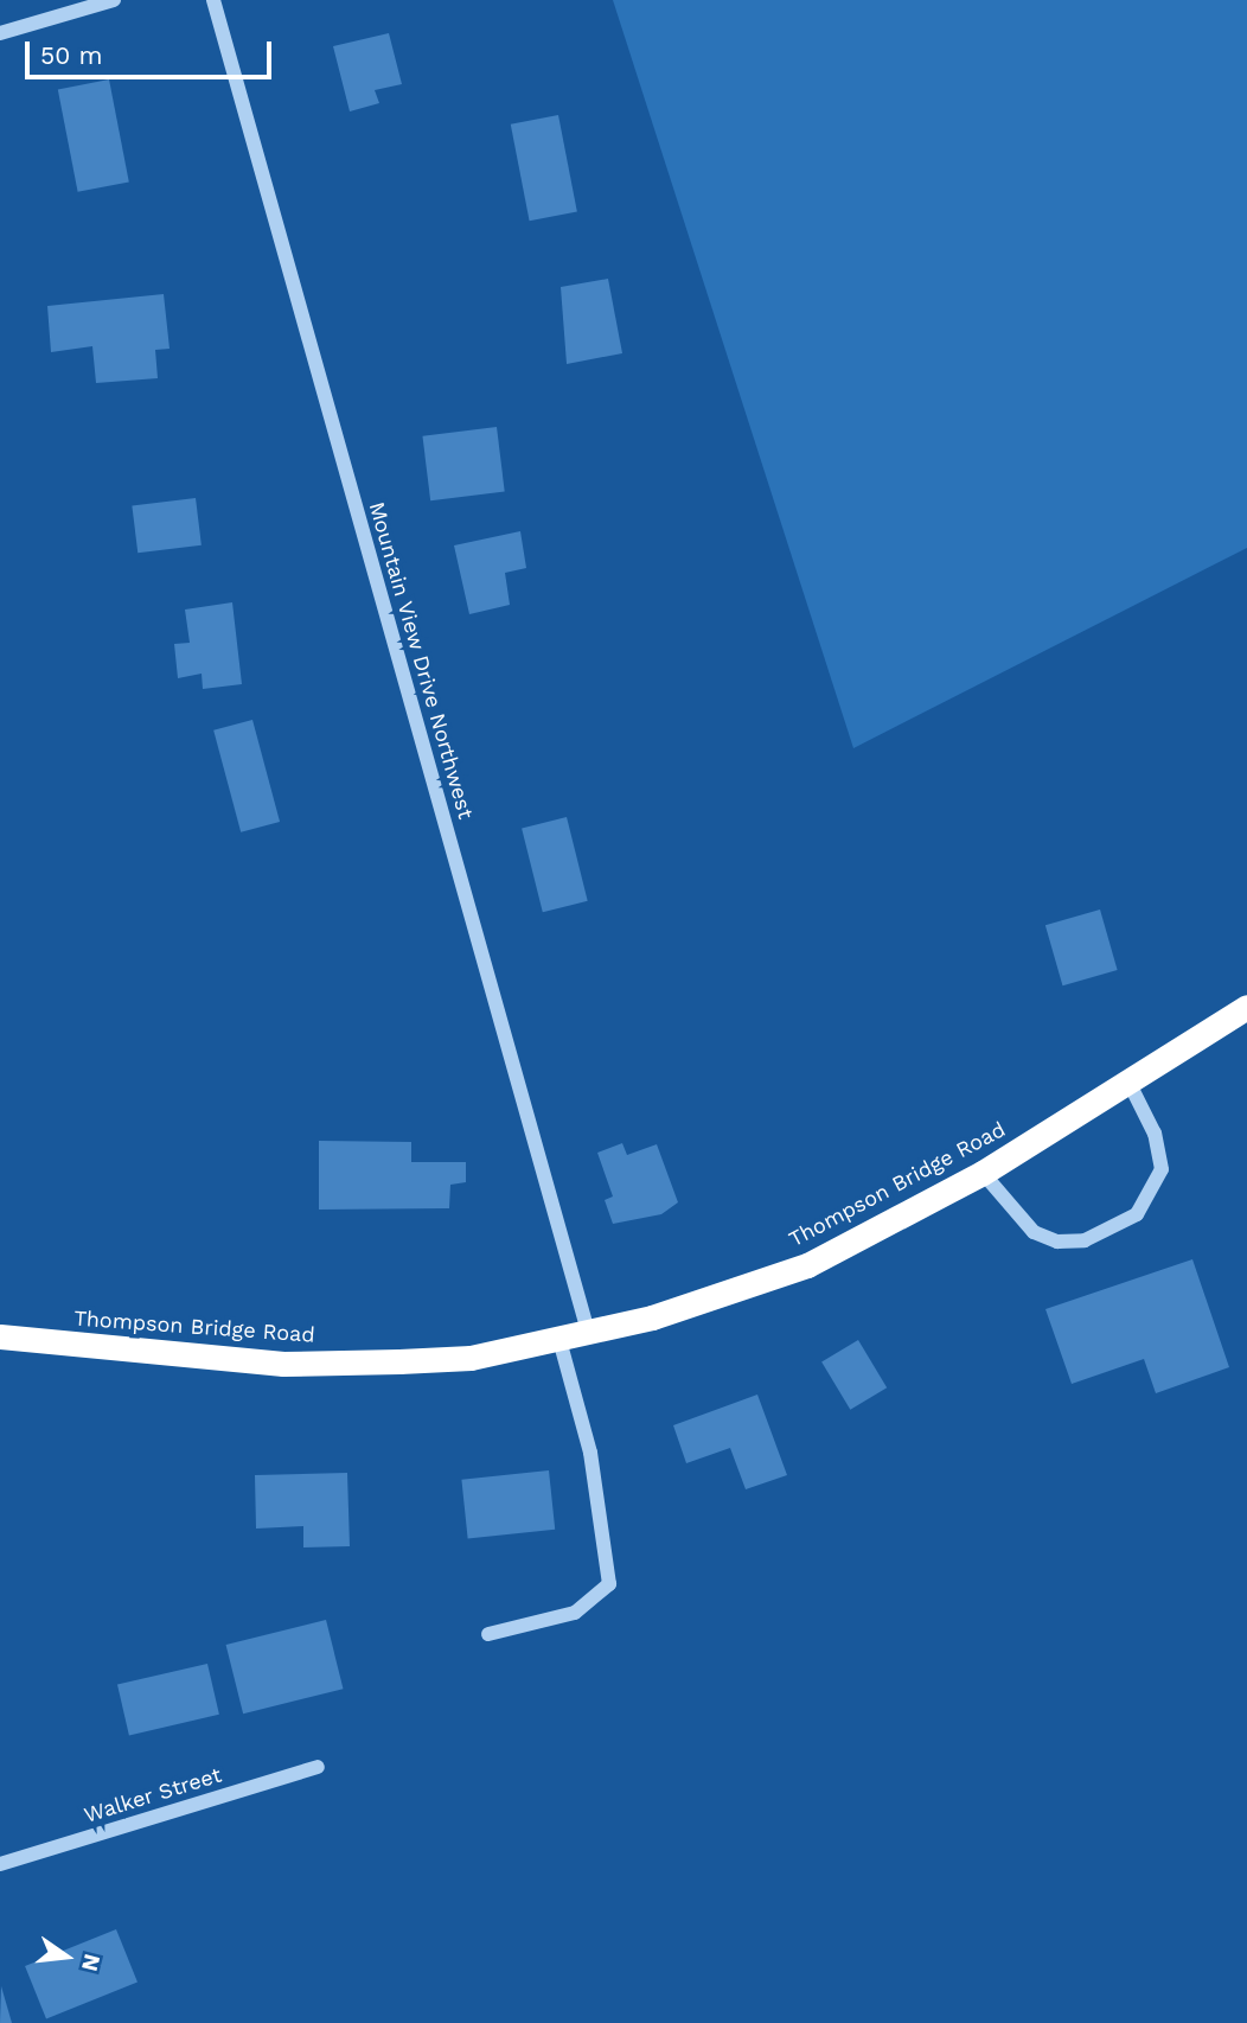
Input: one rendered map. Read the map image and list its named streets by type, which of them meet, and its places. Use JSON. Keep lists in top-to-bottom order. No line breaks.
{"streets":{"highway":["Thompson Bridge Road"],"street":["Mountain View Drive Northwest","Walker Street"]},"crossings":[["Mountain View Drive Northwest","Thompson Bridge Road"]],"scale_bar":"50 m","north":"right"}
